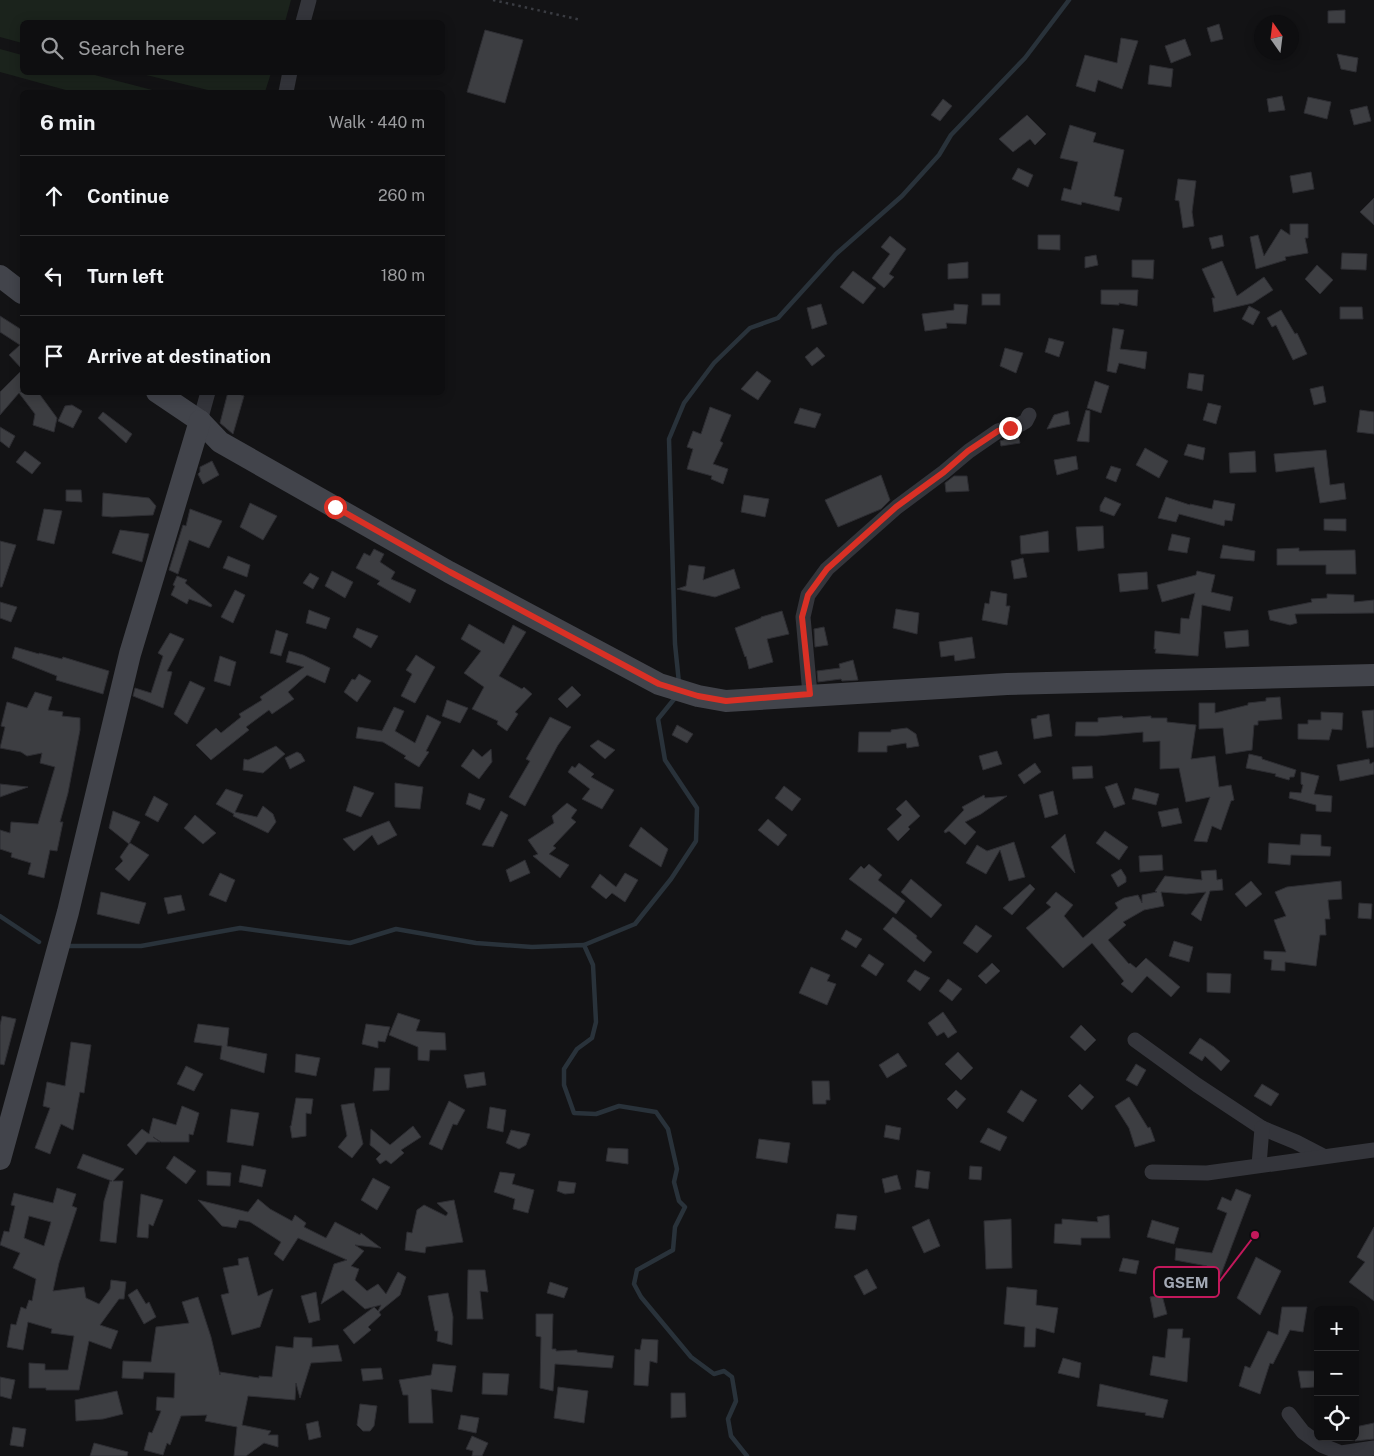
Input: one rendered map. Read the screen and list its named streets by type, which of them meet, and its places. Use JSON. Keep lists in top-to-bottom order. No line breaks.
{"places":["GSEM"],"north":"top","page":{"search":"Search here","heading":["6 min","Walk · 440 m"],"list":[["Continue","260 m"],["Turn left","180 m"],"Arrive at destination"],"map_buttons":["+","−"]}}
